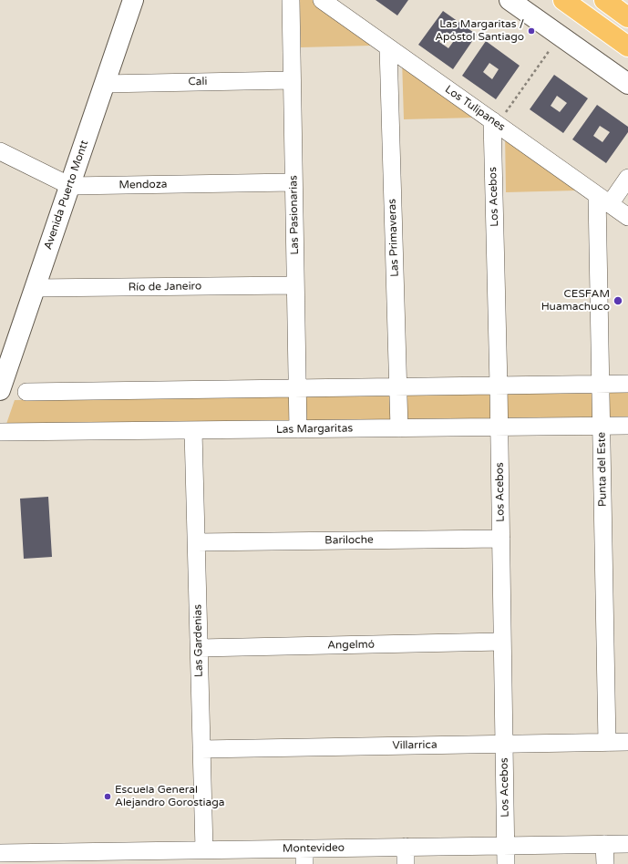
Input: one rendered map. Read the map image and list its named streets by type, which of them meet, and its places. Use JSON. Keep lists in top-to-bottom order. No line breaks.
{"streets":{"street":["Cali","Los Tulipanes","Mendoza","Avenida Puerto Montt","Los Acebos","Las Pasionarias","Las Primaveras","Río de Janeiro","Las Margaritas","Punta del Este","Bariloche","Las Gardenias","Angelmó","Villarrica","Montevideo"]},"crossings":[["Cali","Avenida Puerto Montt"],["Cali","Las Pasionarias"],["Los Tulipanes","Los Acebos"],["Los Tulipanes","Las Primaveras"],["Los Tulipanes","Punta del Este"],["Mendoza","Avenida Puerto Montt"],["Mendoza","Las Pasionarias"],["Avenida Puerto Montt","Río de Janeiro"],["Los Acebos","Las Margaritas"],["Los Acebos","Bariloche"],["Los Acebos","Angelmó"],["Los Acebos","Villarrica"],["Los Acebos","Montevideo"],["Las Pasionarias","Río de Janeiro"],["Las Pasionarias","Las Margaritas"],["Las Primaveras","Las Margaritas"],["Las Margaritas","Punta del Este"],["Las Margaritas","Las Gardenias"],["Punta del Este","Villarrica"],["Bariloche","Las Gardenias"],["Las Gardenias","Angelmó"],["Las Gardenias","Villarrica"],["Las Gardenias","Montevideo"]],"places":["Las Margaritas / Apóstol Santiago","CESFAM Huamachuco","Escuela General Alejandro Gorostiaga"]}
